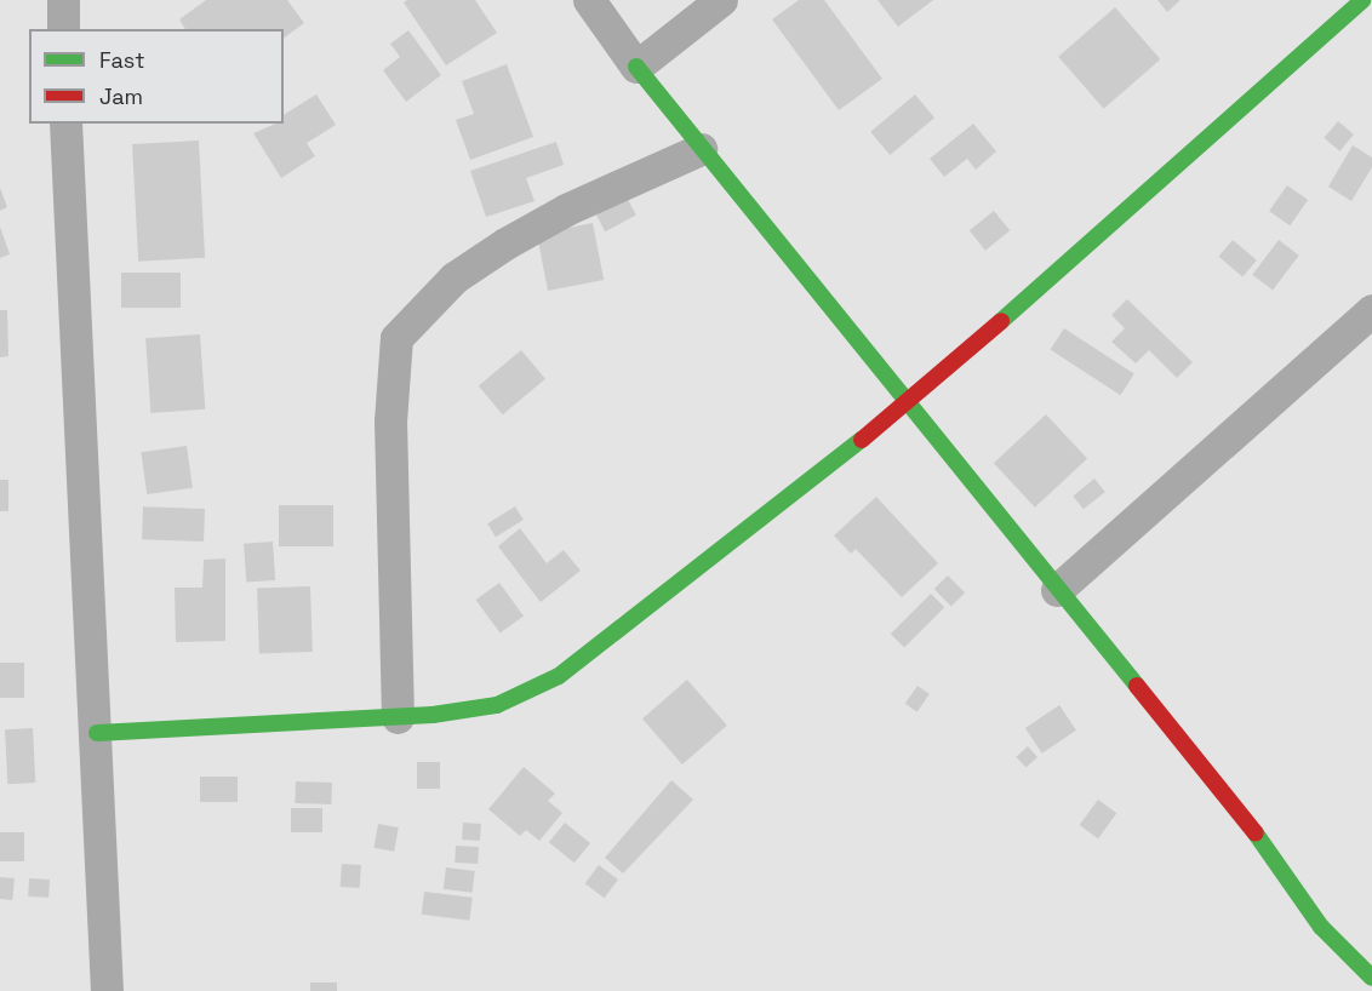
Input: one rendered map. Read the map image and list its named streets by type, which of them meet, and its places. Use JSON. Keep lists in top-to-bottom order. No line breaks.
{"legend":["Fast","Jam"]}
